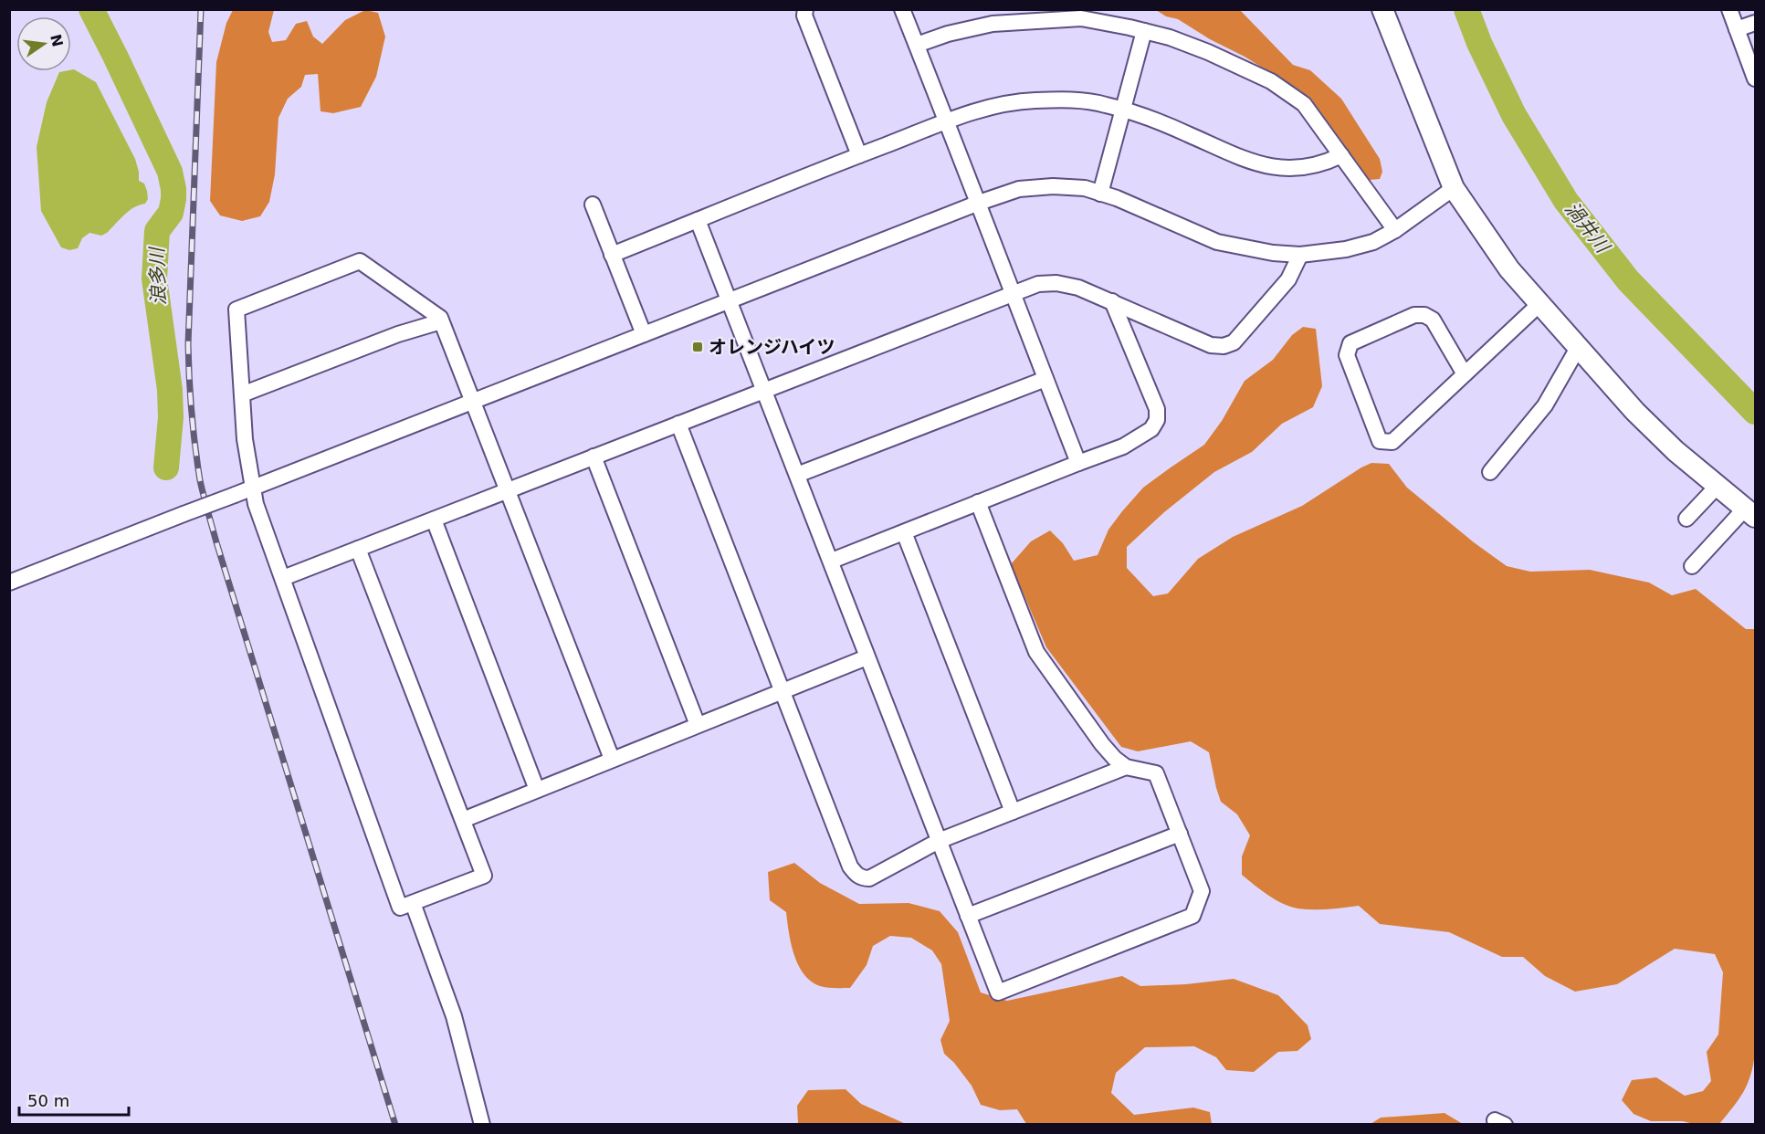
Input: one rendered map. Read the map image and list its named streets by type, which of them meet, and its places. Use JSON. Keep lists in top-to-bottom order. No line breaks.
{"water":["渦井川","浪多川"],"places":{"transit":["オレンジハイツ"]},"scale_bar":"50 m","north":"right"}
